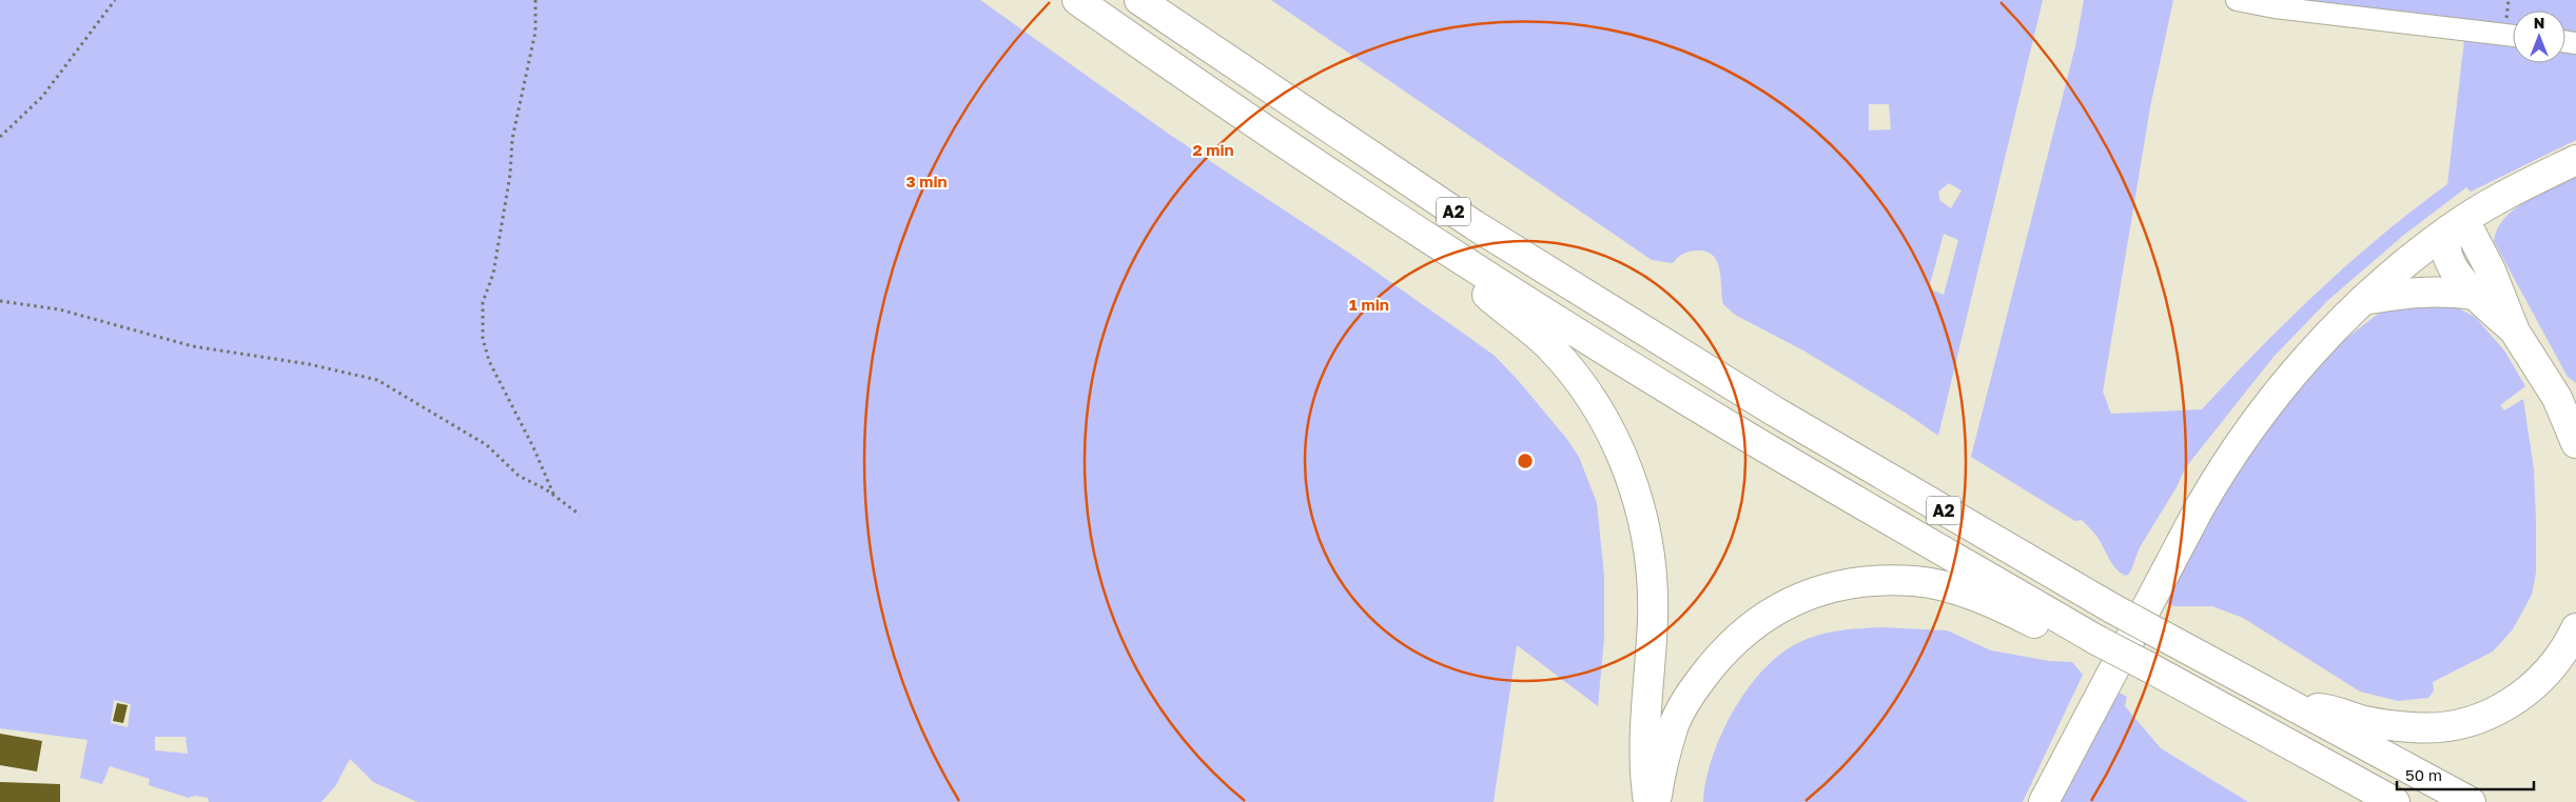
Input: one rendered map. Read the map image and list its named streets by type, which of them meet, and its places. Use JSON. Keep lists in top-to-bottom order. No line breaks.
{"streets":{"main road":["A2"]},"scale_bar":"50 m","north":"top","rings":["2 min","3 min","1 min"]}
